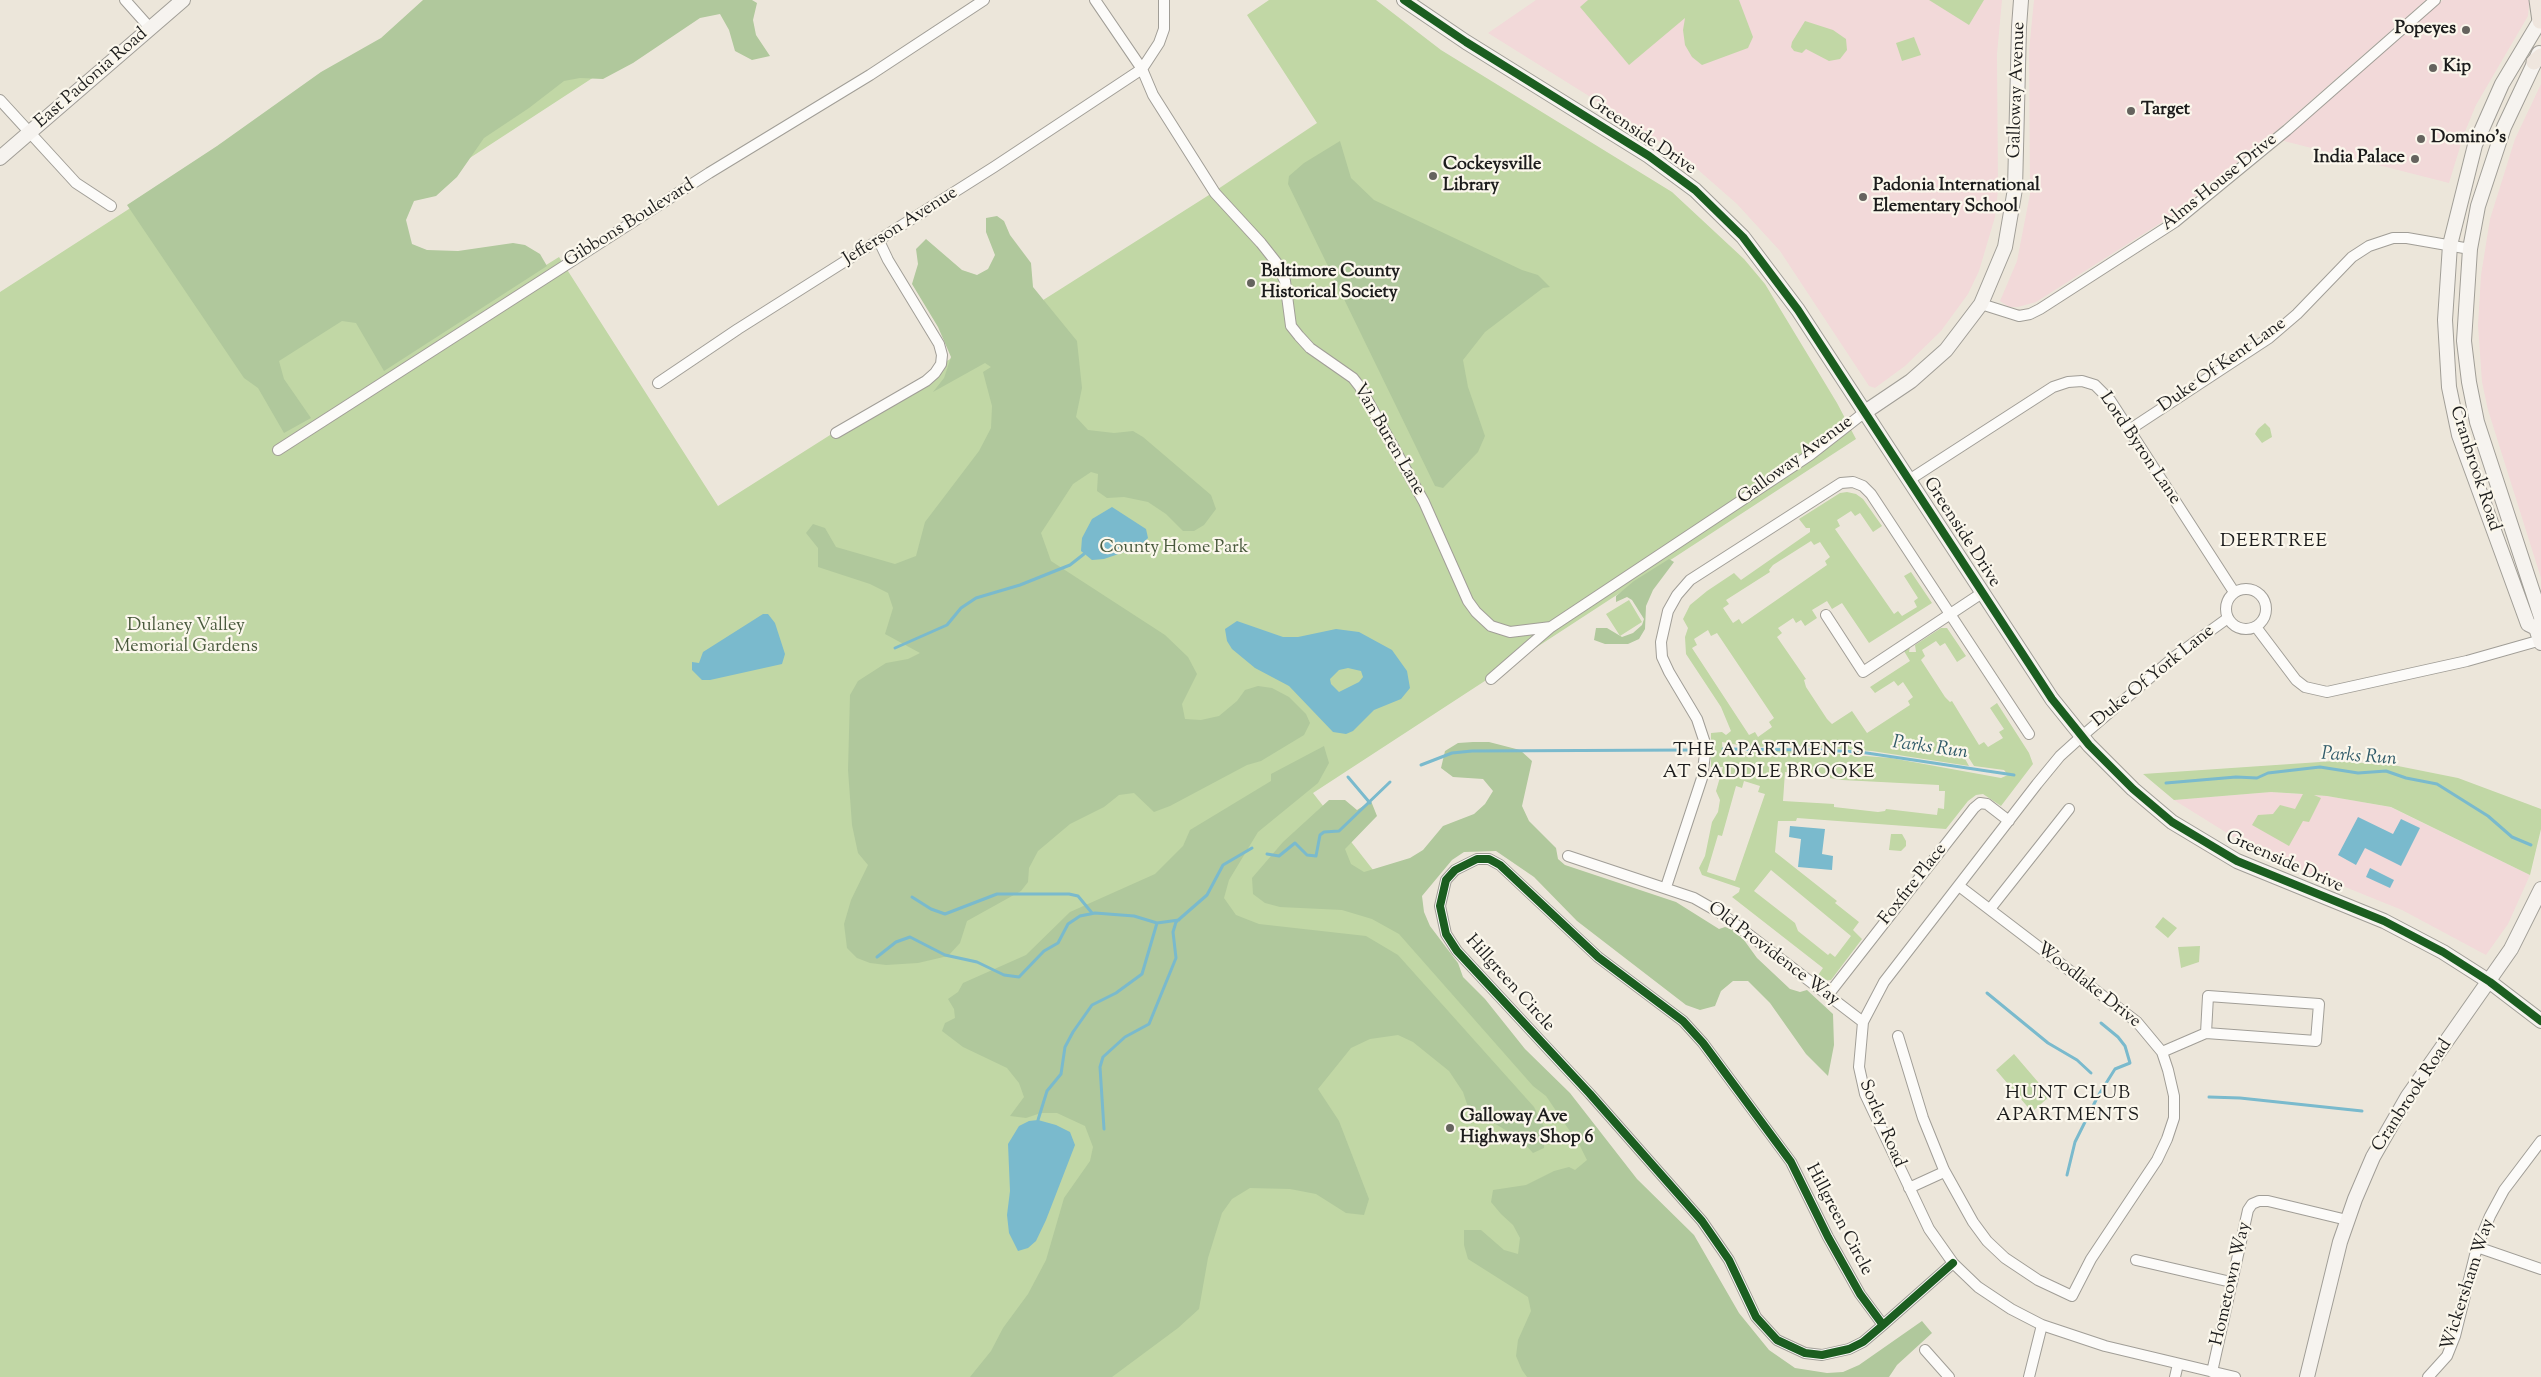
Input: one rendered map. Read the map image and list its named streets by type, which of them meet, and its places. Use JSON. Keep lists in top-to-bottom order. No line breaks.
{"streets":{"street":["East Padonia Road","Galloway Avenue","Greenside Drive","Alms House Drive","Gibbons Boulevard","Jefferson Avenue","Duke Of Kent Lane","Van Buren Lane","Lord Byron Lane","Cranbrook Road","Duke Of York Lane","Foxfire Place","Old Providence Way","Hillgreen Circle","Woodlake Drive","Sorley Road","Hometown Way","Wickersham Way"]},"crossings":[["Galloway Avenue","Greenside Drive"],["Galloway Avenue","Alms House Drive"],["Galloway Avenue","Van Buren Lane"],["Greenside Drive","Lord Byron Lane"],["Greenside Drive","Cranbrook Road"],["Greenside Drive","Duke Of York Lane"],["Greenside Drive","Sorley Road"],["Jefferson Avenue","Van Buren Lane"],["Duke Of Kent Lane","Lord Byron Lane"],["Duke Of Kent Lane","Cranbrook Road"],["Lord Byron Lane","Duke Of York Lane"],["Cranbrook Road","Hometown Way"],["Duke Of York Lane","Sorley Road"],["Foxfire Place","Old Providence Way"],["Foxfire Place","Sorley Road"],["Old Providence Way","Sorley Road"],["Hillgreen Circle","Sorley Road"],["Woodlake Drive","Sorley Road"],["Sorley Road","Hometown Way"]],"districts":["DEERTREE","THE APARTMENTS AT SADDLE BROOKE","HUNT CLUB APARTMENTS"],"water":["Parks Run"],"parks":["County Home Park","Dulaney Valley Memorial Gardens"],"places":["Popeyes","Kip","Target","Domino's","India Palace","Cockeysville Library","Padonia International Elementary School","Baltimore County Historical Society","Galloway Ave Highways Shop 6"]}
